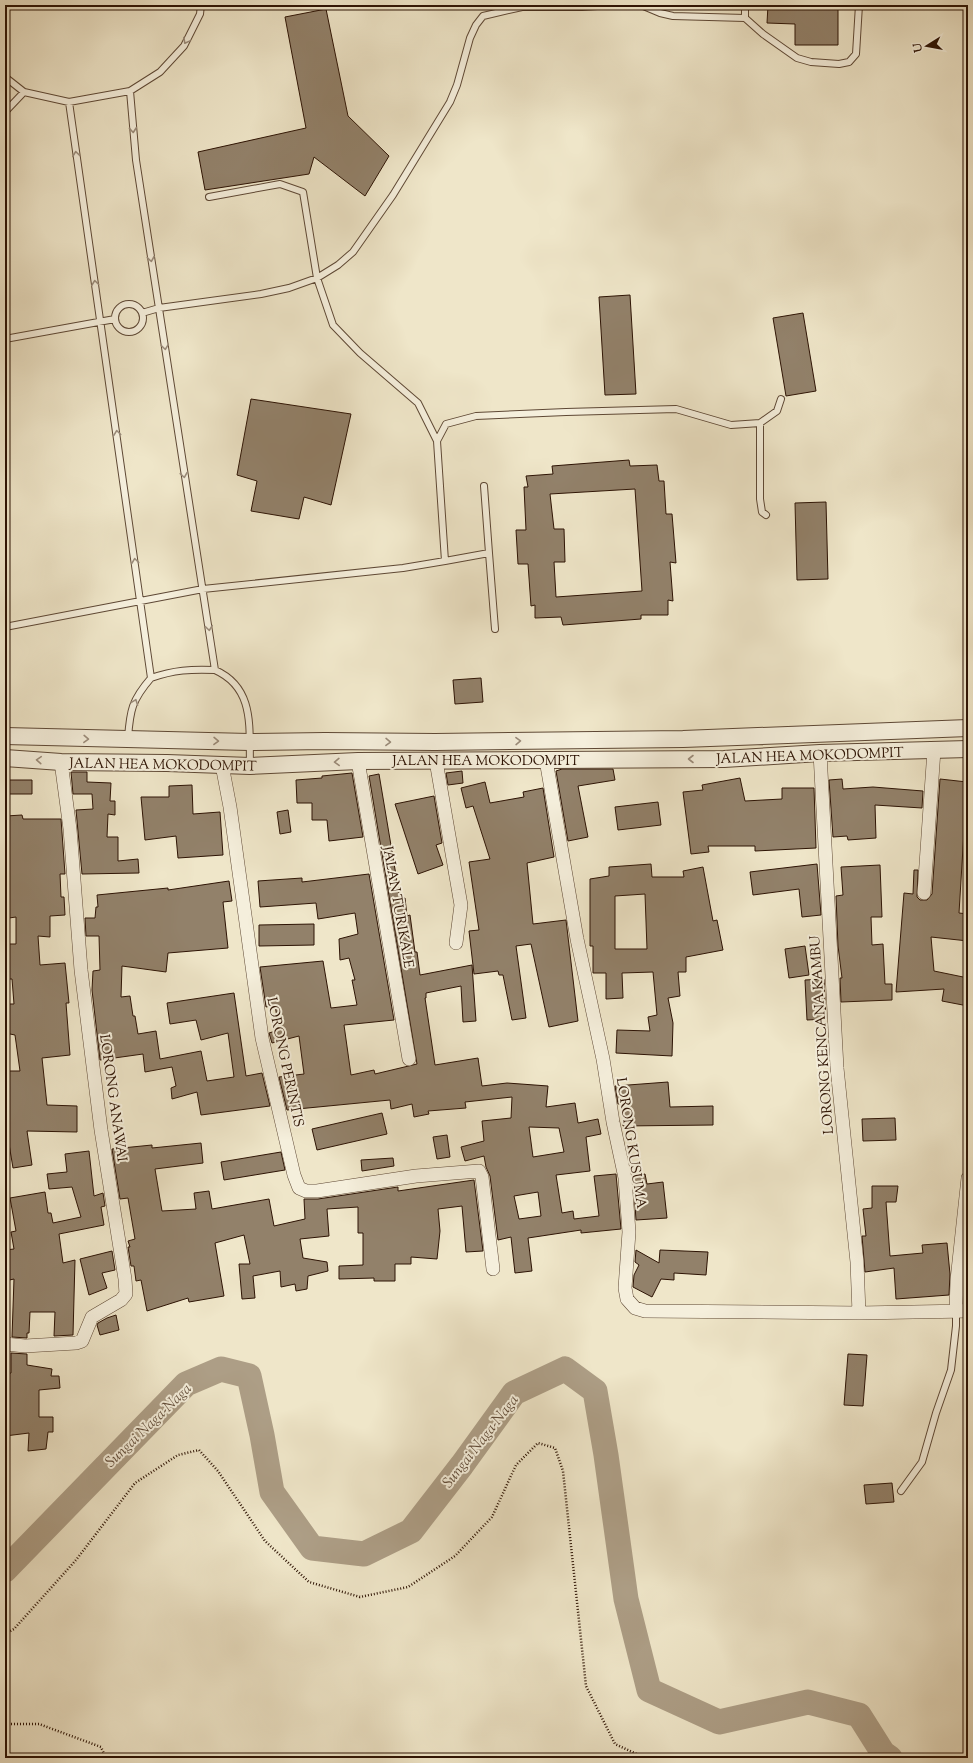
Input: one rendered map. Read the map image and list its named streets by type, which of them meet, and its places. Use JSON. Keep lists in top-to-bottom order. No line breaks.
{"streets":{"street":["JALAN HEA MOKODOMPIT","JALAN TURIKALE","LORONG KENCANA KAMBU","LORONG PERINTIS","LORONG ANAWAI","LORONG KUSUMA"]},"crossings":[["JALAN HEA MOKODOMPIT","JALAN TURIKALE"],["JALAN HEA MOKODOMPIT","LORONG KENCANA KAMBU"],["JALAN HEA MOKODOMPIT","LORONG PERINTIS"],["JALAN HEA MOKODOMPIT","LORONG ANAWAI"],["JALAN HEA MOKODOMPIT","LORONG KUSUMA"],["LORONG KENCANA KAMBU","LORONG KUSUMA"]],"water":["Sungai Naga-Naga"],"north":"left"}
